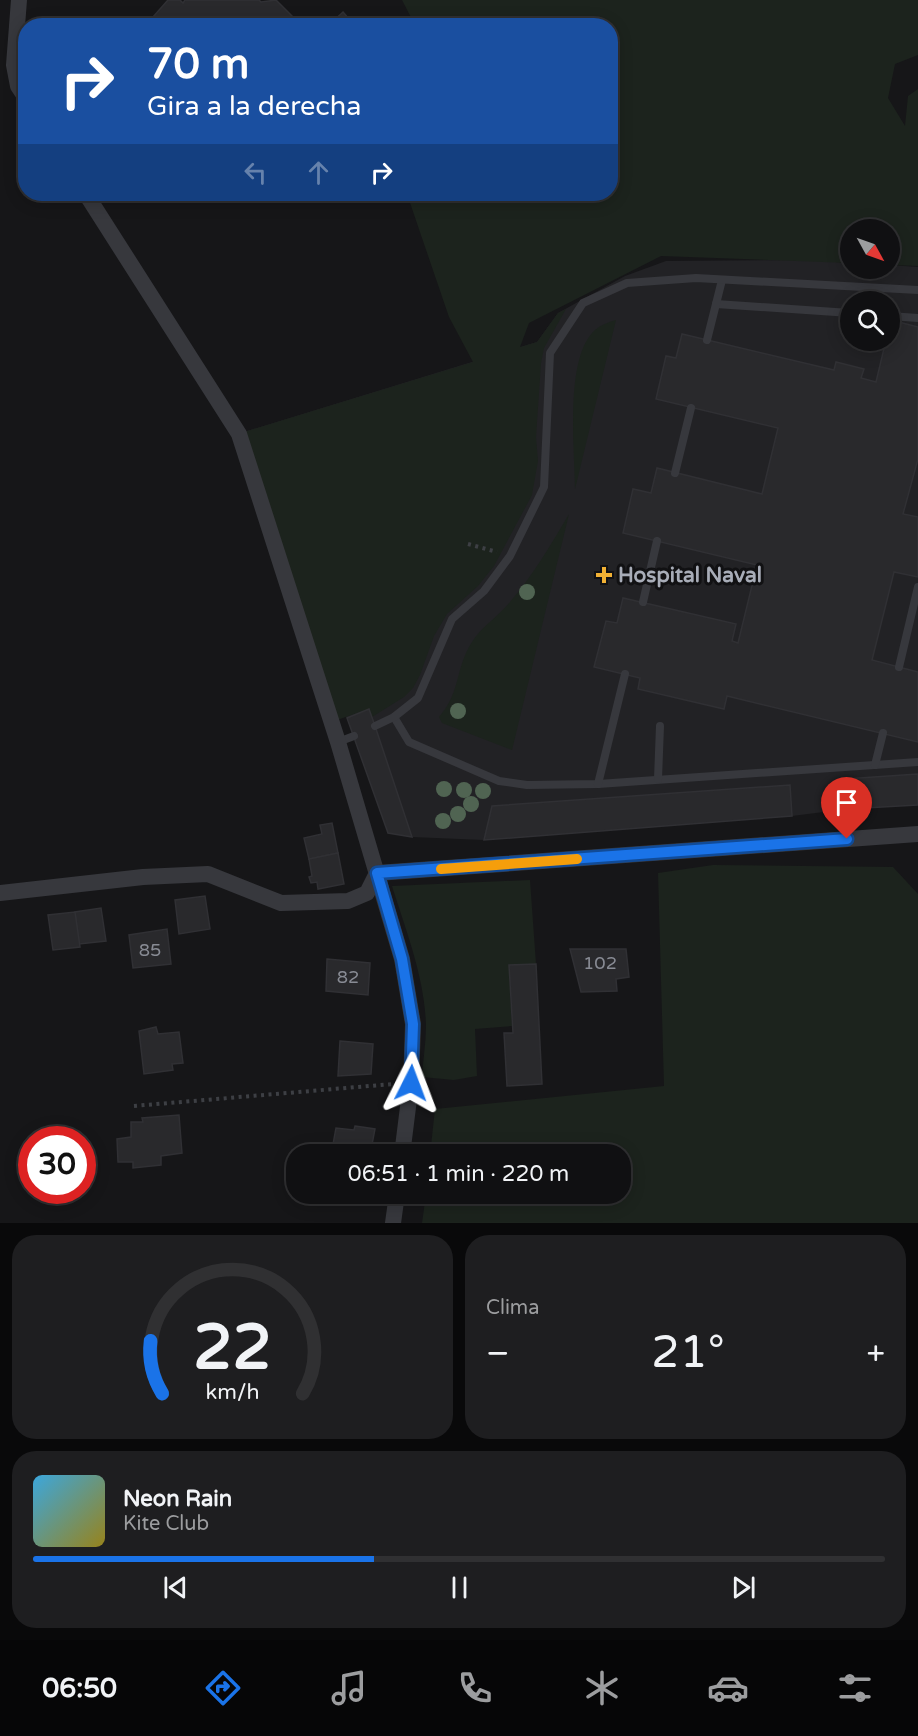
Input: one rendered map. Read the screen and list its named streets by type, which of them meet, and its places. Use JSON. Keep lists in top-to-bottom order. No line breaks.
{"places":{"health":["Hospital Naval"]},"house_numbers":["85","102","82"],"north":"bottom right","page":{"turn":["70 m","Gira a la derecha"],"limit":"30","trip":"06:51 · 1 min · 220 m","tile":"Clima","heat":["−","21°","+"],"song":["Neon Rain","Kite Club"],"tabs":"06:50","gauge":["22","km/h"]}}
